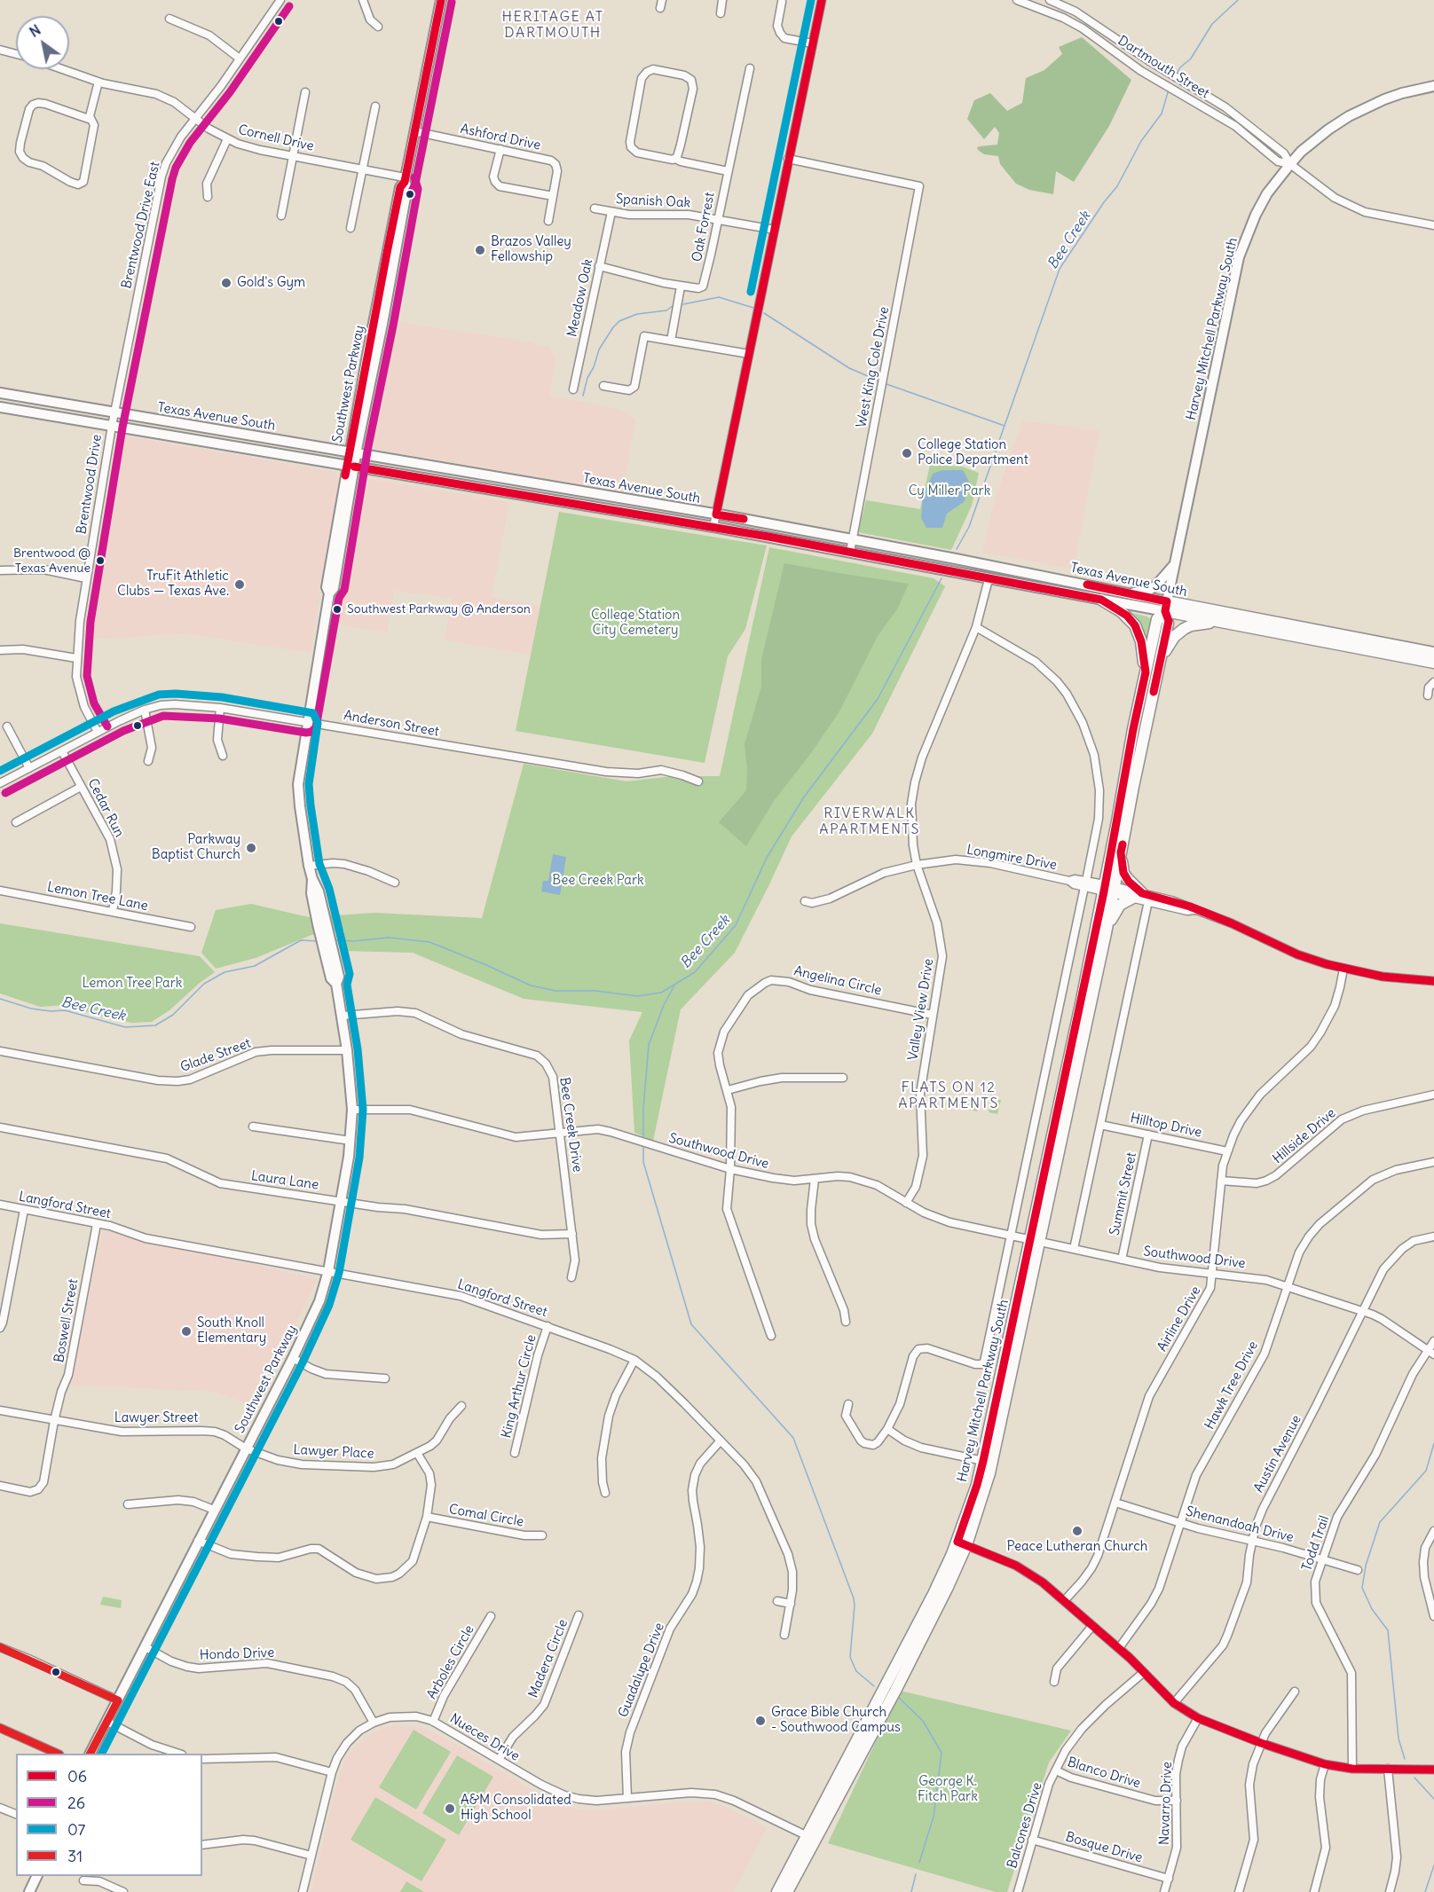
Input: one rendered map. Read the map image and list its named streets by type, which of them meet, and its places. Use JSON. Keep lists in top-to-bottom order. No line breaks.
{"streets":{"highway":["Harvey Mitchell Parkway South","Texas Avenue South"],"main road":["Southwest Parkway"],"street":["Dartmouth Street","Ashford Drive","Cornell Drive","Spanish Oak","Brentwood Drive East","Oak Forrest","Meadow Oak","West King Cole Drive","Brentwood Drive","Anderson Street","Cedar Run","Longmire Drive","Lemon Tree Lane","Angelina Circle","Valley View Drive","Glade Street","Bee Creek Drive","Hilltop Drive","Hillside Drive","Southwood Drive","Laura Lane","Summit Street","Langford Street","Airline Drive","Boswell Street","Hawk Tree Drive","King Arthur Circle","Lawyer Street","Lawyer Place","Austin Avenue","Comal Circle","Shenandoah Drive","Todd Trail","Hondo Drive","Madera Circle","Arboles Circle","Guadalupe Drive","Nueces Drive","Blanco Drive","Navarro Drive","Balcones Drive","Bosque Drive"]},"crossings":[["Dartmouth Street","Harvey Mitchell Parkway South"],["Ashford Drive","Southwest Parkway"],["Cornell Drive","Brentwood Drive East"],["Cornell Drive","Southwest Parkway"],["Spanish Oak","Oak Forrest"],["Spanish Oak","Meadow Oak"],["Brentwood Drive East","Texas Avenue South"],["Brentwood Drive East","Brentwood Drive"],["Oak Forrest","Meadow Oak"],["Harvey Mitchell Parkway South","Texas Avenue South"],["Harvey Mitchell Parkway South","Longmire Drive"],["Harvey Mitchell Parkway South","Southwood Drive"],["Harvey Mitchell Parkway South","Nueces Drive"],["West King Cole Drive","Texas Avenue South"],["Southwest Parkway","Texas Avenue South"],["Southwest Parkway","Anderson Street"],["Southwest Parkway","Glade Street"],["Southwest Parkway","Bee Creek Drive"],["Southwest Parkway","Southwood Drive"],["Southwest Parkway","Laura Lane"],["Southwest Parkway","Langford Street"],["Southwest Parkway","Lawyer Street"],["Southwest Parkway","Lawyer Place"],["Southwest Parkway","Hondo Drive"],["Texas Avenue South","Brentwood Drive"],["Texas Avenue South","Valley View Drive"],["Brentwood Drive","Anderson Street"],["Anderson Street","Cedar Run"],["Cedar Run","Lemon Tree Lane"],["Longmire Drive","Valley View Drive"],["Longmire Drive","Airline Drive"],["Angelina Circle","Valley View Drive"],["Angelina Circle","Southwood Drive"],["Valley View Drive","Southwood Drive"],["Bee Creek Drive","Southwood Drive"],["Bee Creek Drive","Laura Lane"],["Hilltop Drive","Summit Street"],["Hilltop Drive","Airline Drive"],["Hillside Drive","Airline Drive"],["Southwood Drive","Summit Street"],["Southwood Drive","Airline Drive"],["Southwood Drive","Hawk Tree Drive"],["Southwood Drive","Austin Avenue"],["Southwood Drive","Todd Trail"],["Langford Street","Boswell Street"],["Langford Street","King Arthur Circle"],["Langford Street","Guadalupe Drive"],["Airline Drive","Shenandoah Drive"],["Boswell Street","Lawyer Street"],["Hawk Tree Drive","Shenandoah Drive"],["Lawyer Street","Lawyer Place"],["Austin Avenue","Shenandoah Drive"],["Shenandoah Drive","Todd Trail"],["Hondo Drive","Nueces Drive"],["Madera Circle","Nueces Drive"],["Arboles Circle","Nueces Drive"],["Guadalupe Drive","Nueces Drive"],["Blanco Drive","Navarro Drive"],["Blanco Drive","Balcones Drive"],["Navarro Drive","Bosque Drive"],["Balcones Drive","Bosque Drive"]],"districts":["HERITAGE AT DARTMOUTH","RIVERWALK APARTMENTS","FLATS ON 12 APARTMENTS"],"water":["Bee Creek"],"parks":["Cy Miller Park","College Station City Cemetery","Bee Creek Park","Lemon Tree Park","George K. Fitch Park"],"places":["Brazos Valley Fellowship","Gold's Gym","College Station Police Department","Brentwood @ Texas Avenue","TruFit Athletic Clubs — Texas Ave.","Southwest Parkway @ Anderson","Parkway Baptist Church","South Knoll Elementary","Peace Lutheran Church","Grace Bible Church - Southwood Campus","A&M Consolidated High School"],"lines":["transit line 06","transit line 07","transit line 26","transit line 31"],"legend":["06","26","07","31"],"north":"top left"}
